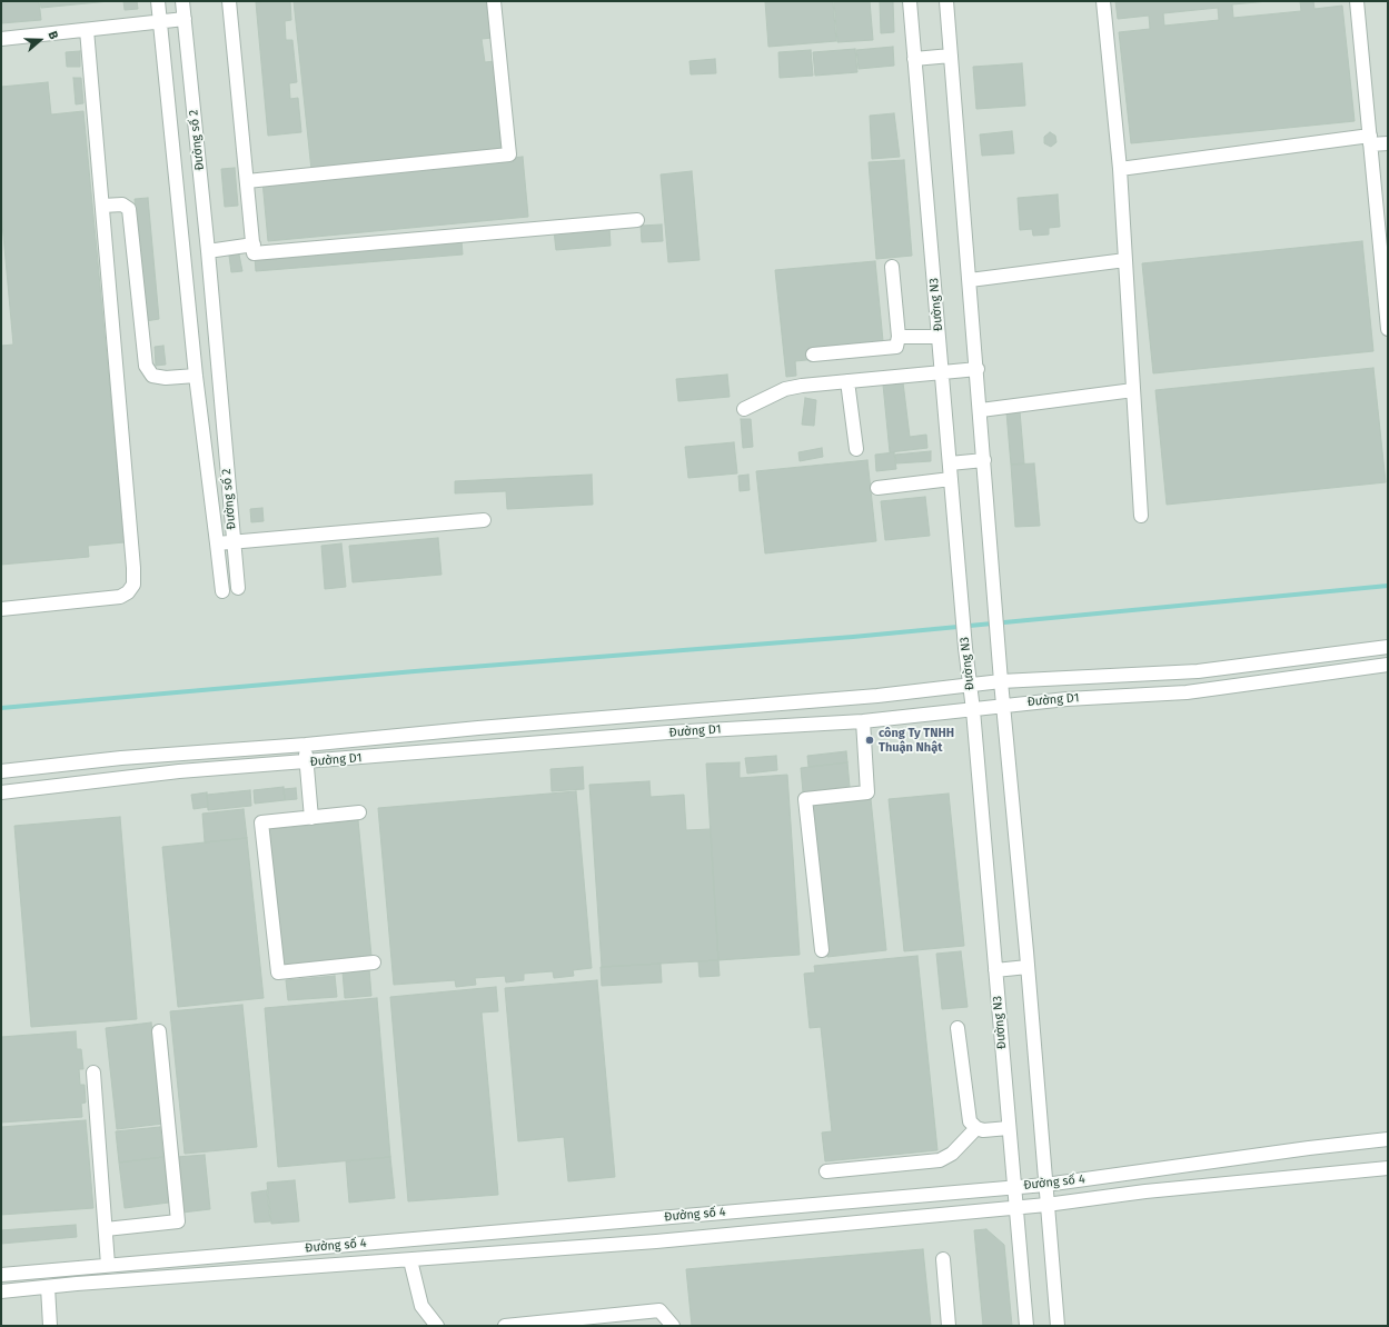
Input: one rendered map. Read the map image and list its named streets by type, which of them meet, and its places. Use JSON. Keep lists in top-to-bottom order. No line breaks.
{"streets":{"street":["Đường số 2","Đường N3","Đường D1","Đường số 4"]},"crossings":[["Đường N3","Đường D1"],["Đường N3","Đường số 4"]],"places":["công Ty TNHH Thuận Nhật"],"north":"right"}
